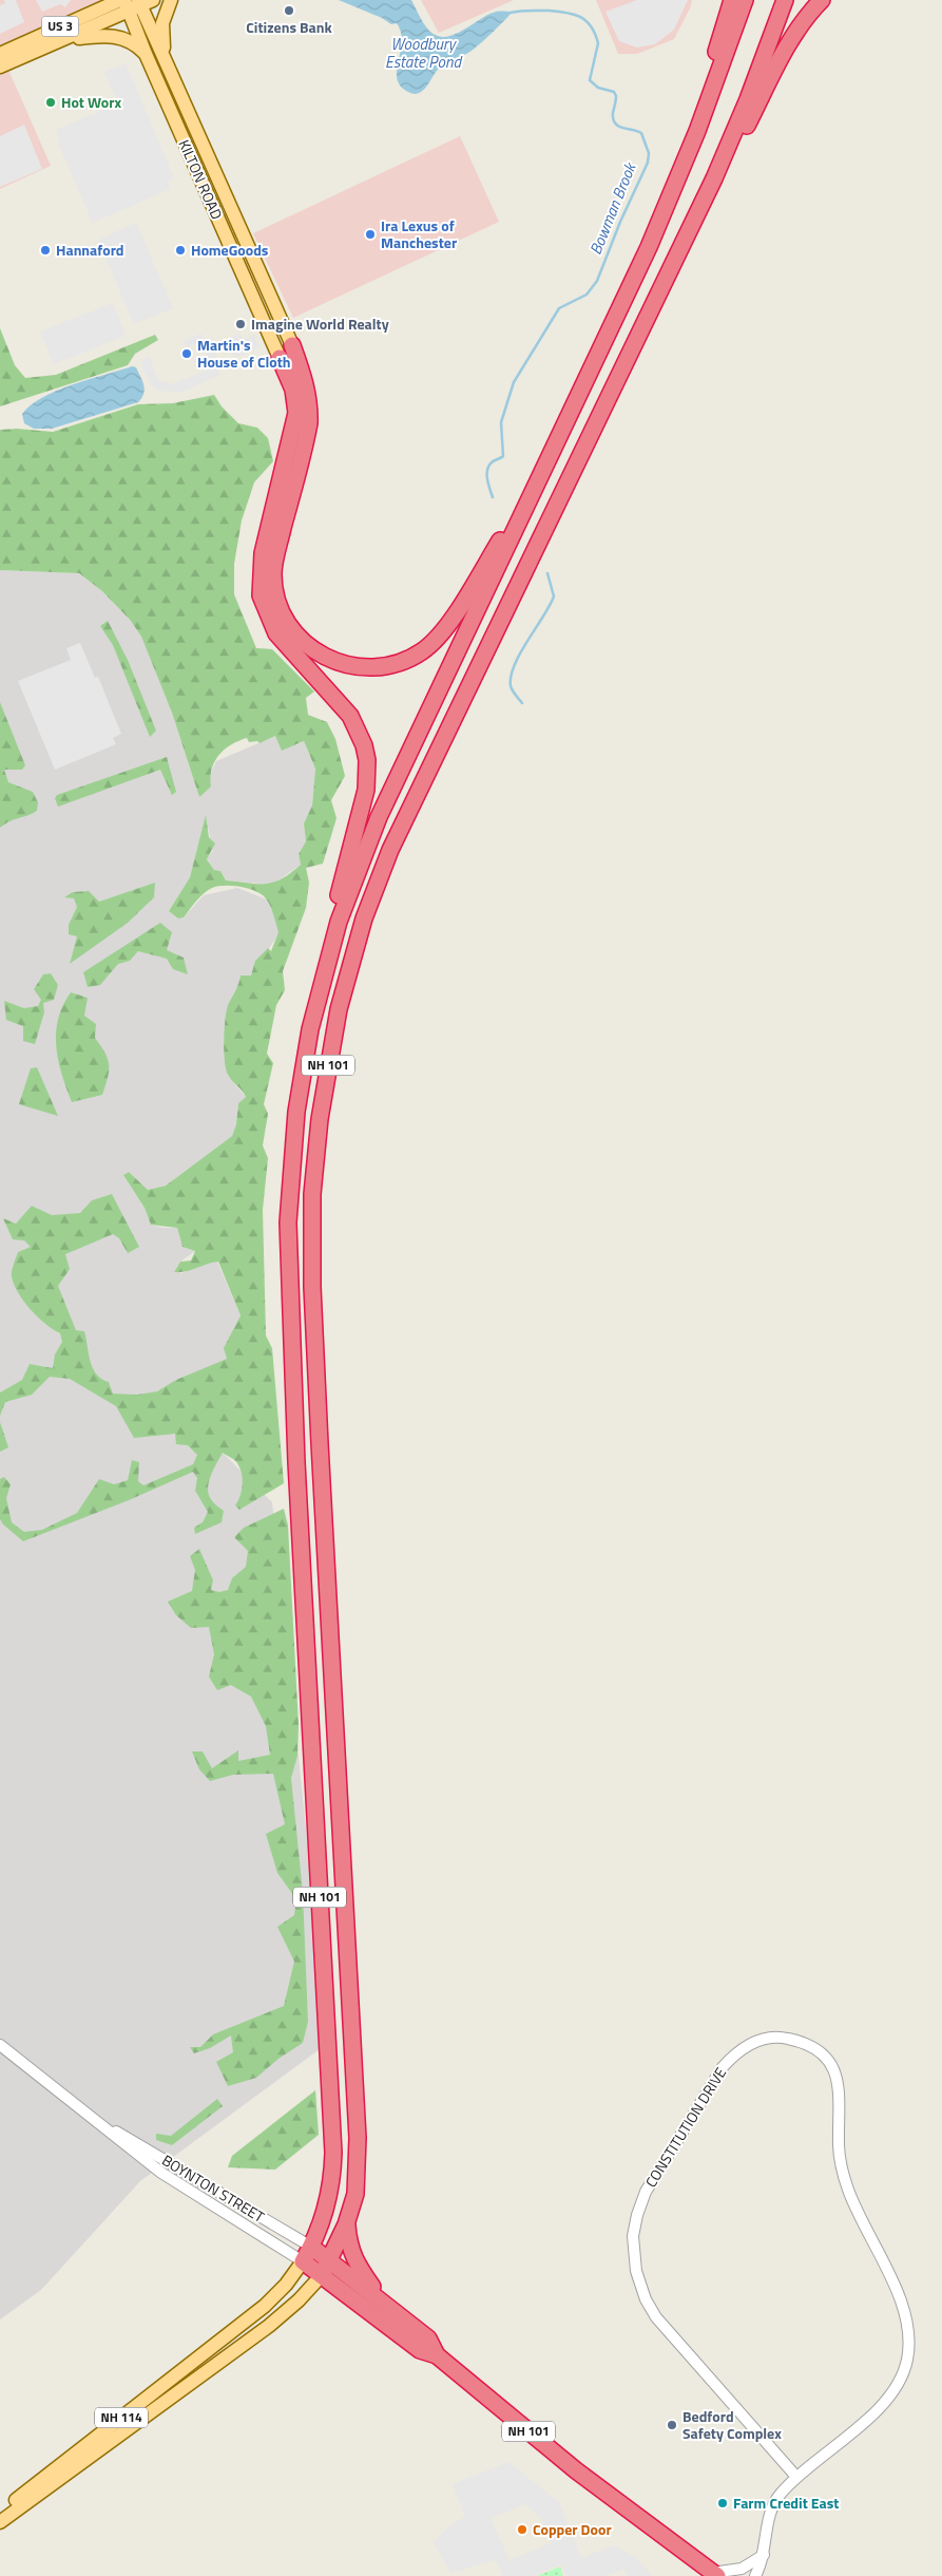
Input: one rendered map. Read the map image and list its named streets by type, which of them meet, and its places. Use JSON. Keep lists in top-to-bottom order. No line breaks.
{"streets":{"highway":["NH 101","BOYNTON STREET"],"main road":["US 3","KILTON ROAD","NH 114"],"street":["CONSTITUTION DRIVE"]},"crossings":[["US 3","KILTON ROAD"],["NH 101","BOYNTON STREET"],["NH 101","NH 114"],["BOYNTON STREET","NH 114"]],"water":["Woodbury Estate Pond","Bowman Brook"],"places":["Citizens Bank","Hot Worx","Ira Lexus of Manchester","Hannaford","HomeGoods","Imagine World Realty","Martin's House of Cloth","Bedford Safety Complex","Farm Credit East","Copper Door"]}
